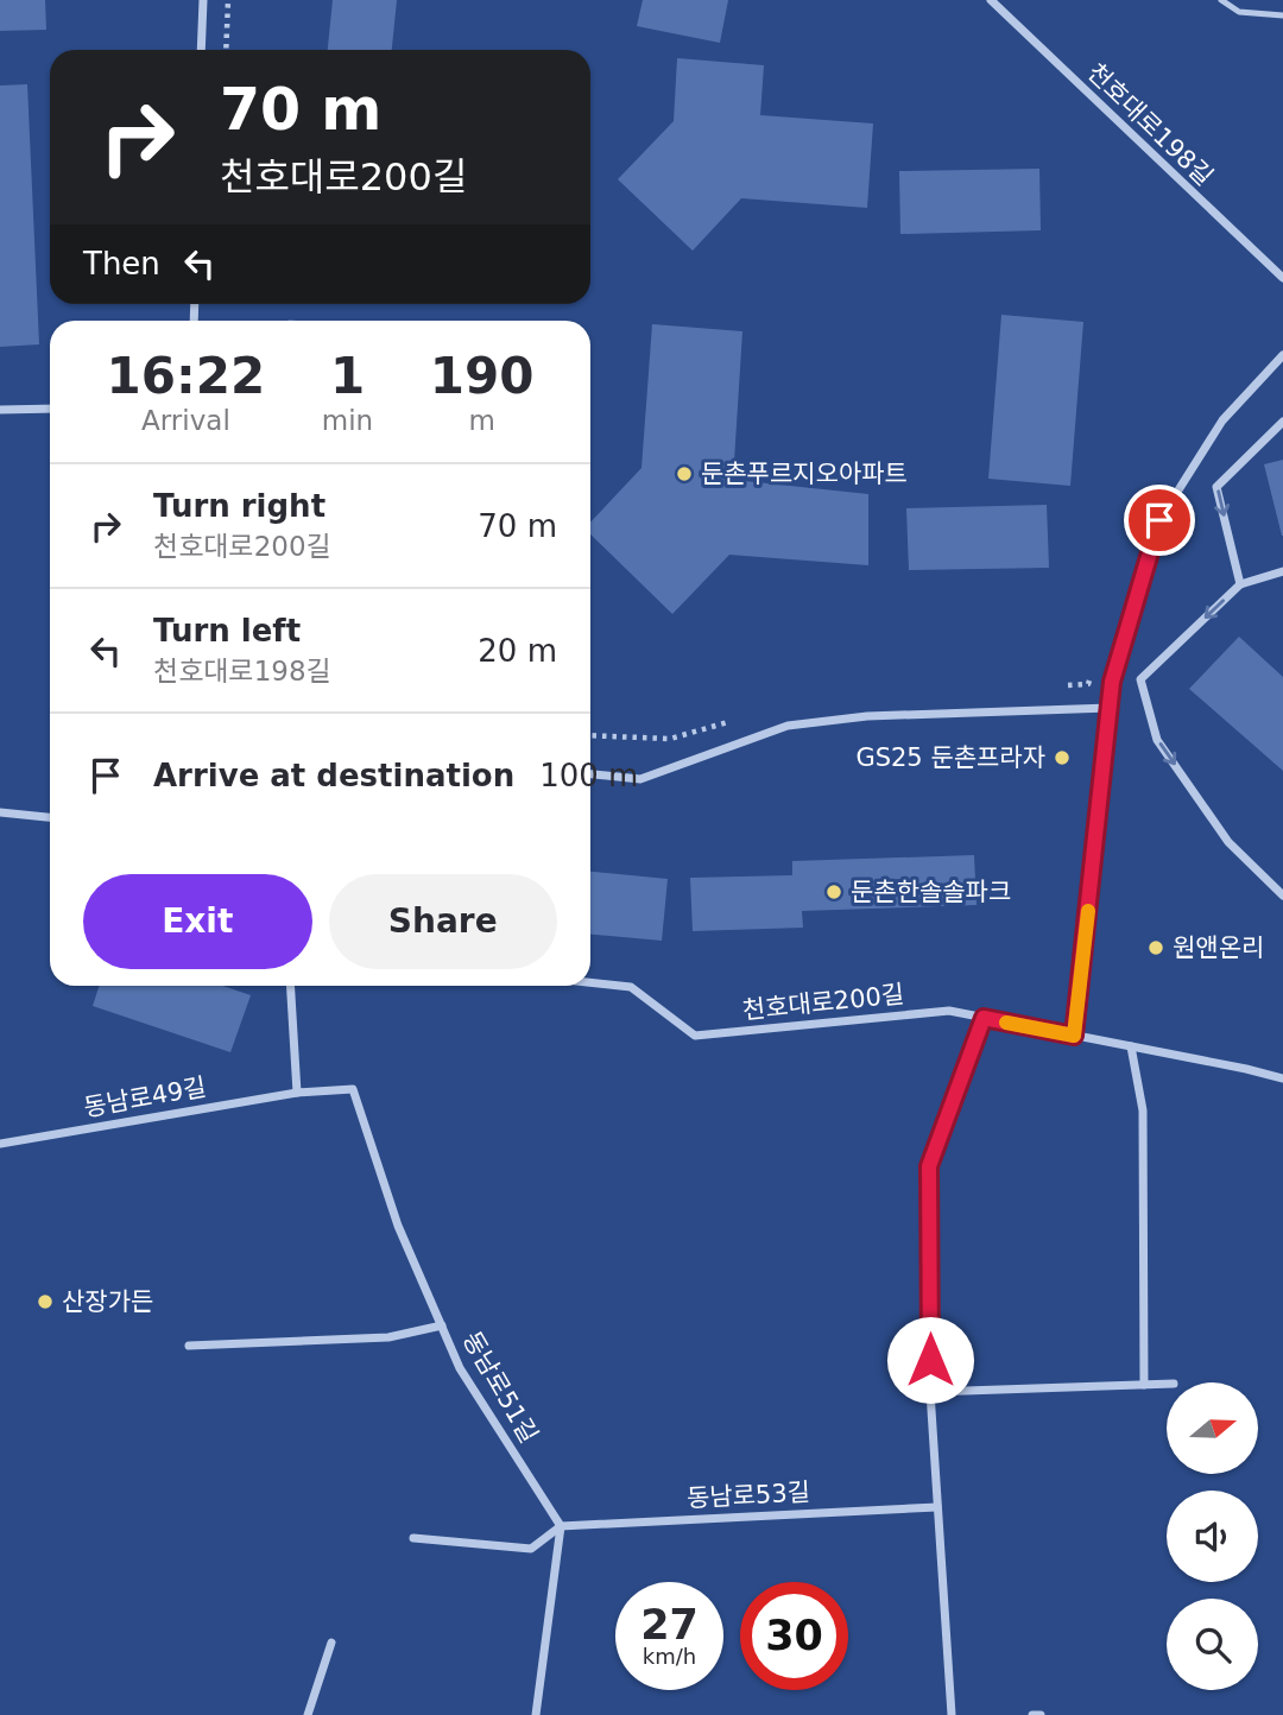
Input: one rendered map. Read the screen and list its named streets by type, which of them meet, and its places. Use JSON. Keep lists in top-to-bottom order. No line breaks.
{"streets":{"street":["천호대로198길","천호대로200길","동남로49길","동남로51길","동남로53길"]},"crossings":[["동남로49길","동남로51길"],["동남로51길","동남로53길"]],"places":["둔촌푸르지오아파트","GS25 둔촌프라자","둔촌한솔솔파크","원앤온리","산장가든"],"north":"right","page":{"turn":["70 m","천호대로200길"],"then":"Then","eta":["16:22","Arrival","1","min","190","m"],"list":[{"name":"Turn right","note":"천호대로200길","value":"70 m"},{"name":"Turn left","note":"천호대로198길","value":"20 m"},{"name":"Arrive at destination","value":"100 m"}],"buttons":["Exit","Share"],"speed":"27 km/h","limit":"30"}}
